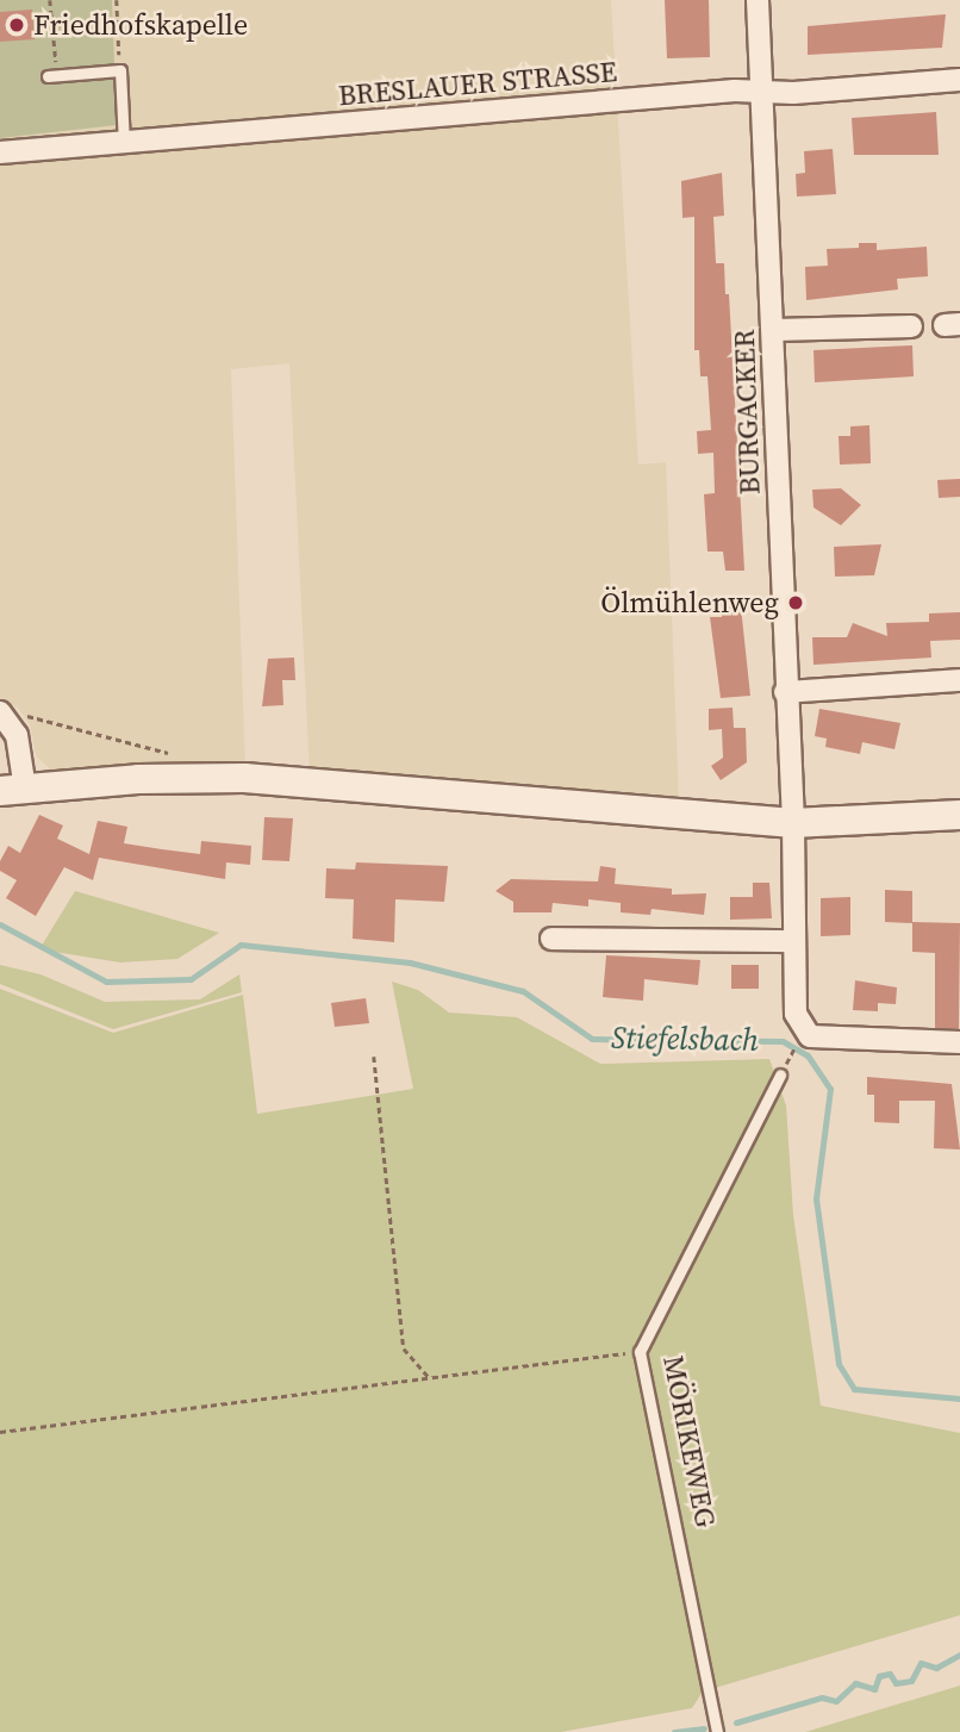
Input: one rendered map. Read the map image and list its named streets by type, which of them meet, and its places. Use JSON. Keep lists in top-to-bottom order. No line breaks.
{"streets":{"street":["BRESLAUER STRASSE","BURGACKER"],"lane":["MÖRIKEWEG"]},"crossings":[["BRESLAUER STRASSE","BURGACKER"]],"water":["Stiefelsbach"],"places":["Friedhofskapelle","Ölmühlenweg"]}
